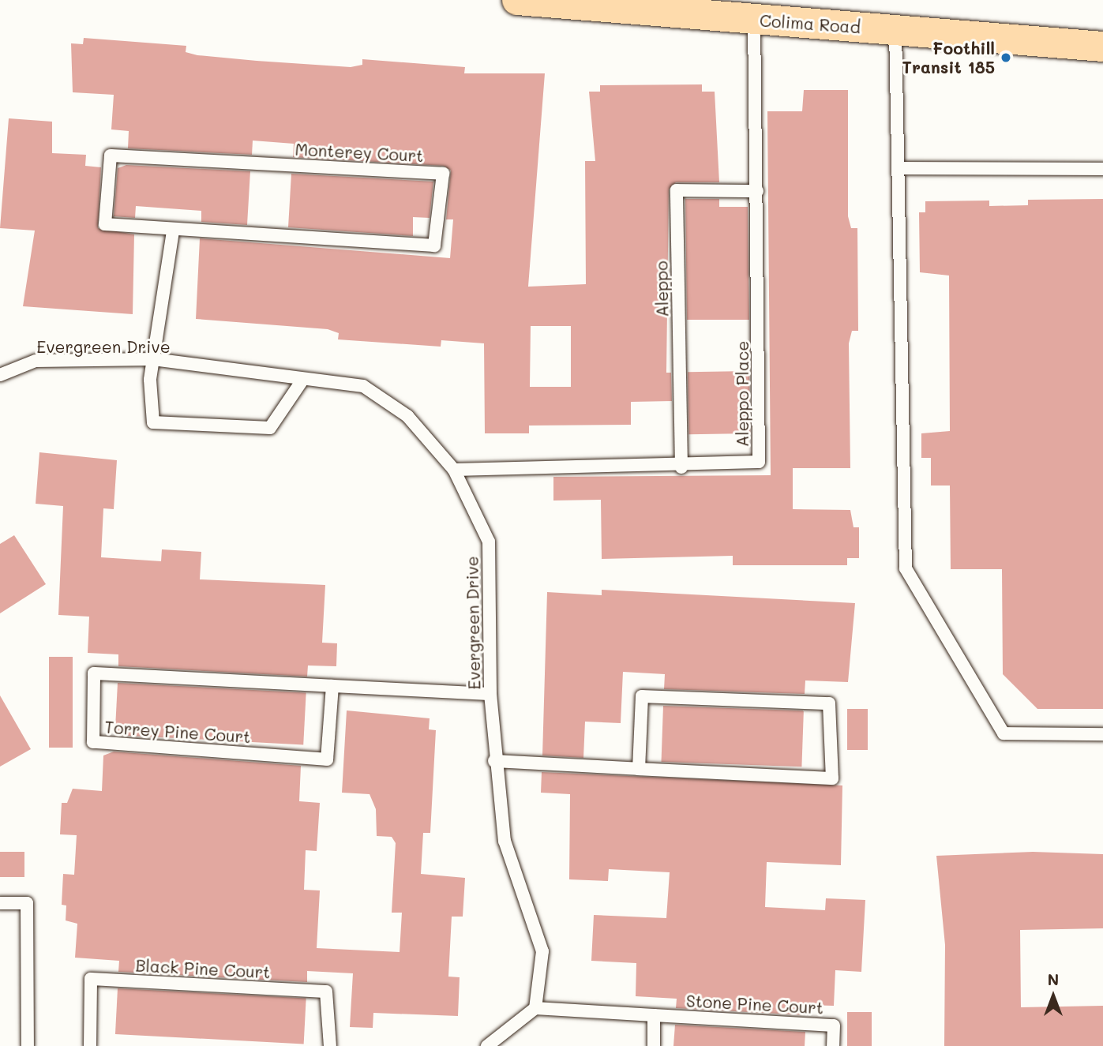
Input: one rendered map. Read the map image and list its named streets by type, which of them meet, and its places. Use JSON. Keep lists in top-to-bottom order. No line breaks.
{"streets":{"main road":["Colima Road"],"lane":["Monterey Court","Aleppo","Evergreen Drive","Aleppo Place","Torrey Pine Court","Black Pine Court","Stone Pine Court"]},"crossings":[["Colima Road","Aleppo Place"],["Aleppo","Aleppo Place"],["Evergreen Drive","Aleppo Place"],["Evergreen Drive","Torrey Pine Court"],["Evergreen Drive","Stone Pine Court"]],"places":["Foothill Transit 185"],"north":"top"}
